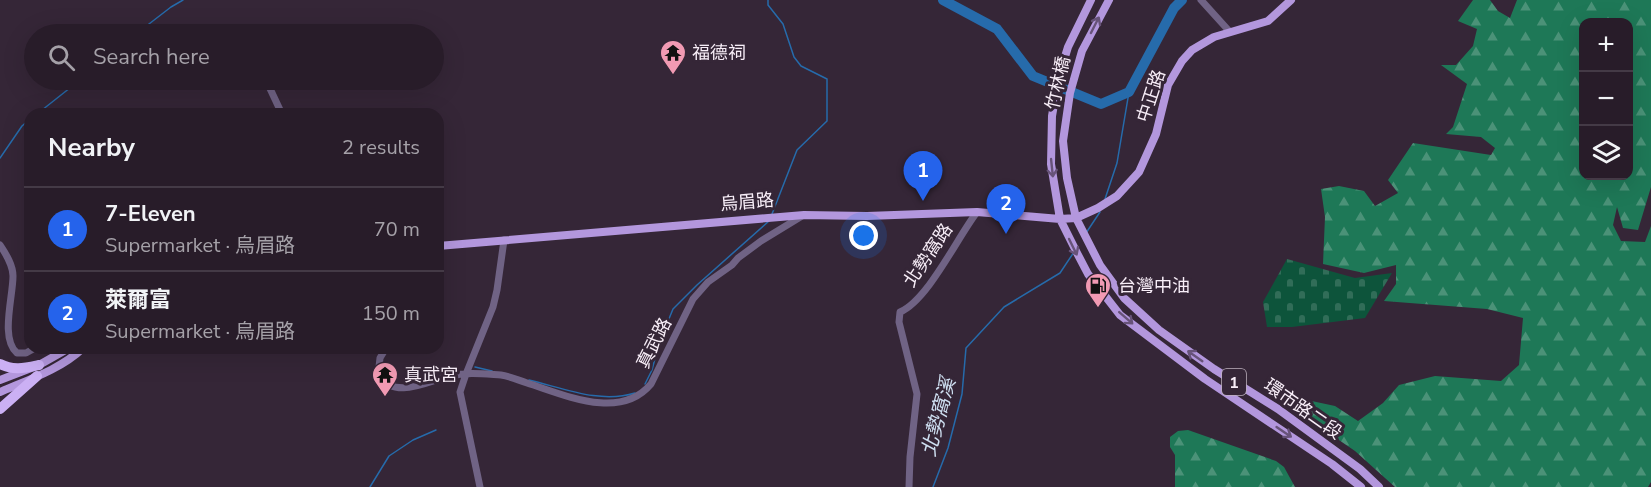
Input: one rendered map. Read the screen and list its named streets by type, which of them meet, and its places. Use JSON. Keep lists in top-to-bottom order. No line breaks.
{"streets":{"main road":["竹林橋","中正路","烏眉路","1","環市路二段"],"street":["北勢窩路","真武路"]},"crossings":[["竹林橋","中正路"],["竹林橋","烏眉路"],["竹林橋","環市路二段"],["中正路","烏眉路"],["中正路","環市路二段"],["烏眉路","北勢窩路"],["烏眉路","真武路"],["烏眉路","環市路二段"]],"water":["北勢窩溪"],"places":{"temple":["福德祠","真武宮"],"fuel station":["台灣中油"]},"page":{"map_buttons":["+","−"],"search":"Search here","heading":["Nearby","2 results"],"pins":["1","2"],"list":[{"mark":"1","name":"7-Eleven","note":"Supermarket · 烏眉路","value":"70 m"},{"mark":"2","name":"萊爾富","note":"Supermarket · 烏眉路","value":"150 m"}]}}
